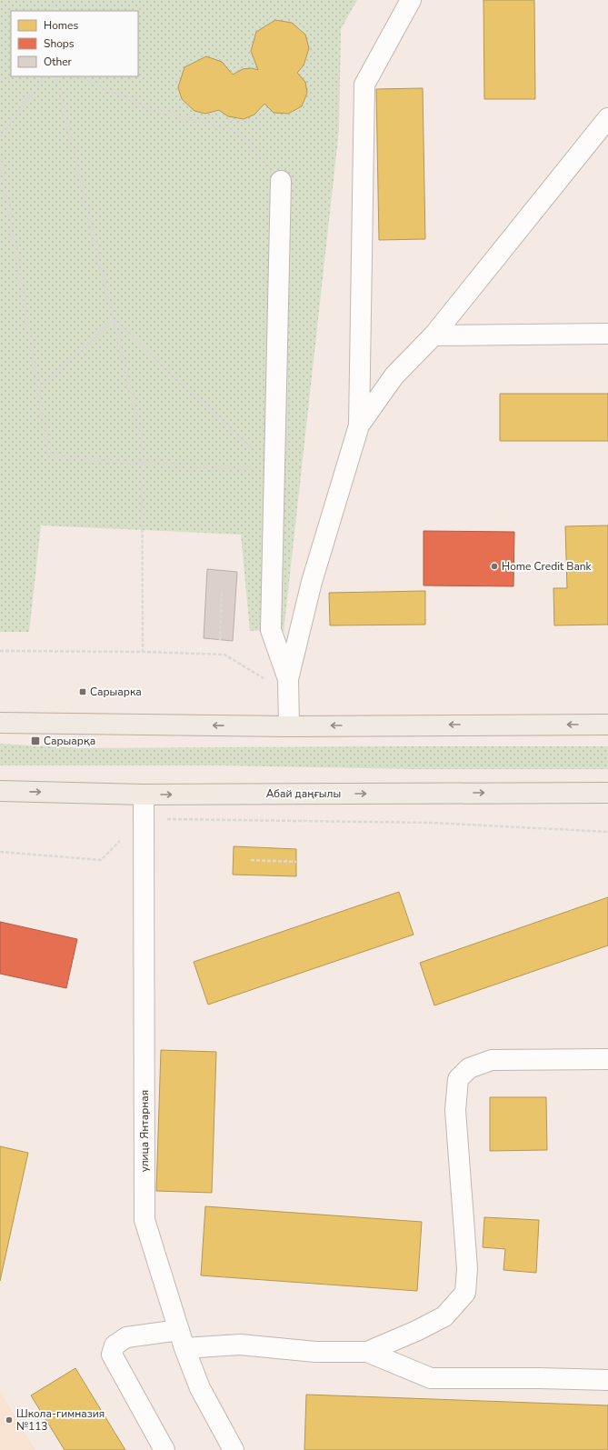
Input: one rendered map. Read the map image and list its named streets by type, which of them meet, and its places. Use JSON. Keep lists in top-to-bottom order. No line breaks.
{"streets":{"main road":["Абай даңғылы"],"street":["улица Янтарная"]},"crossings":[["Абай даңғылы","улица Янтарная"]],"places":{"other":["Home Credit Bank","Школа-гимназия №113"],"transit":["Сарыарка","Сарыарқа"]},"legend":["Homes","Shops","Other"]}
